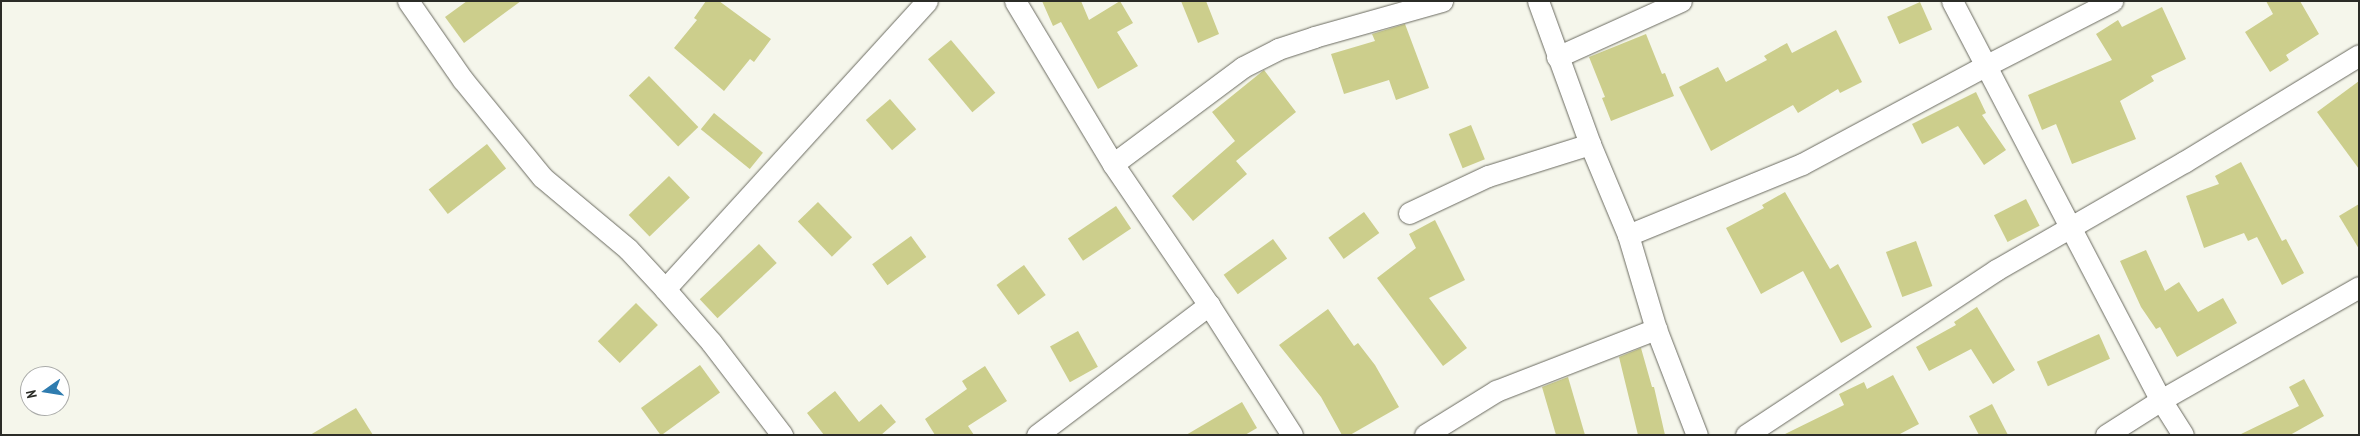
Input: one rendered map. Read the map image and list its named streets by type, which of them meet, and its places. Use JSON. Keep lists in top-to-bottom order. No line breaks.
{"north":"left"}
